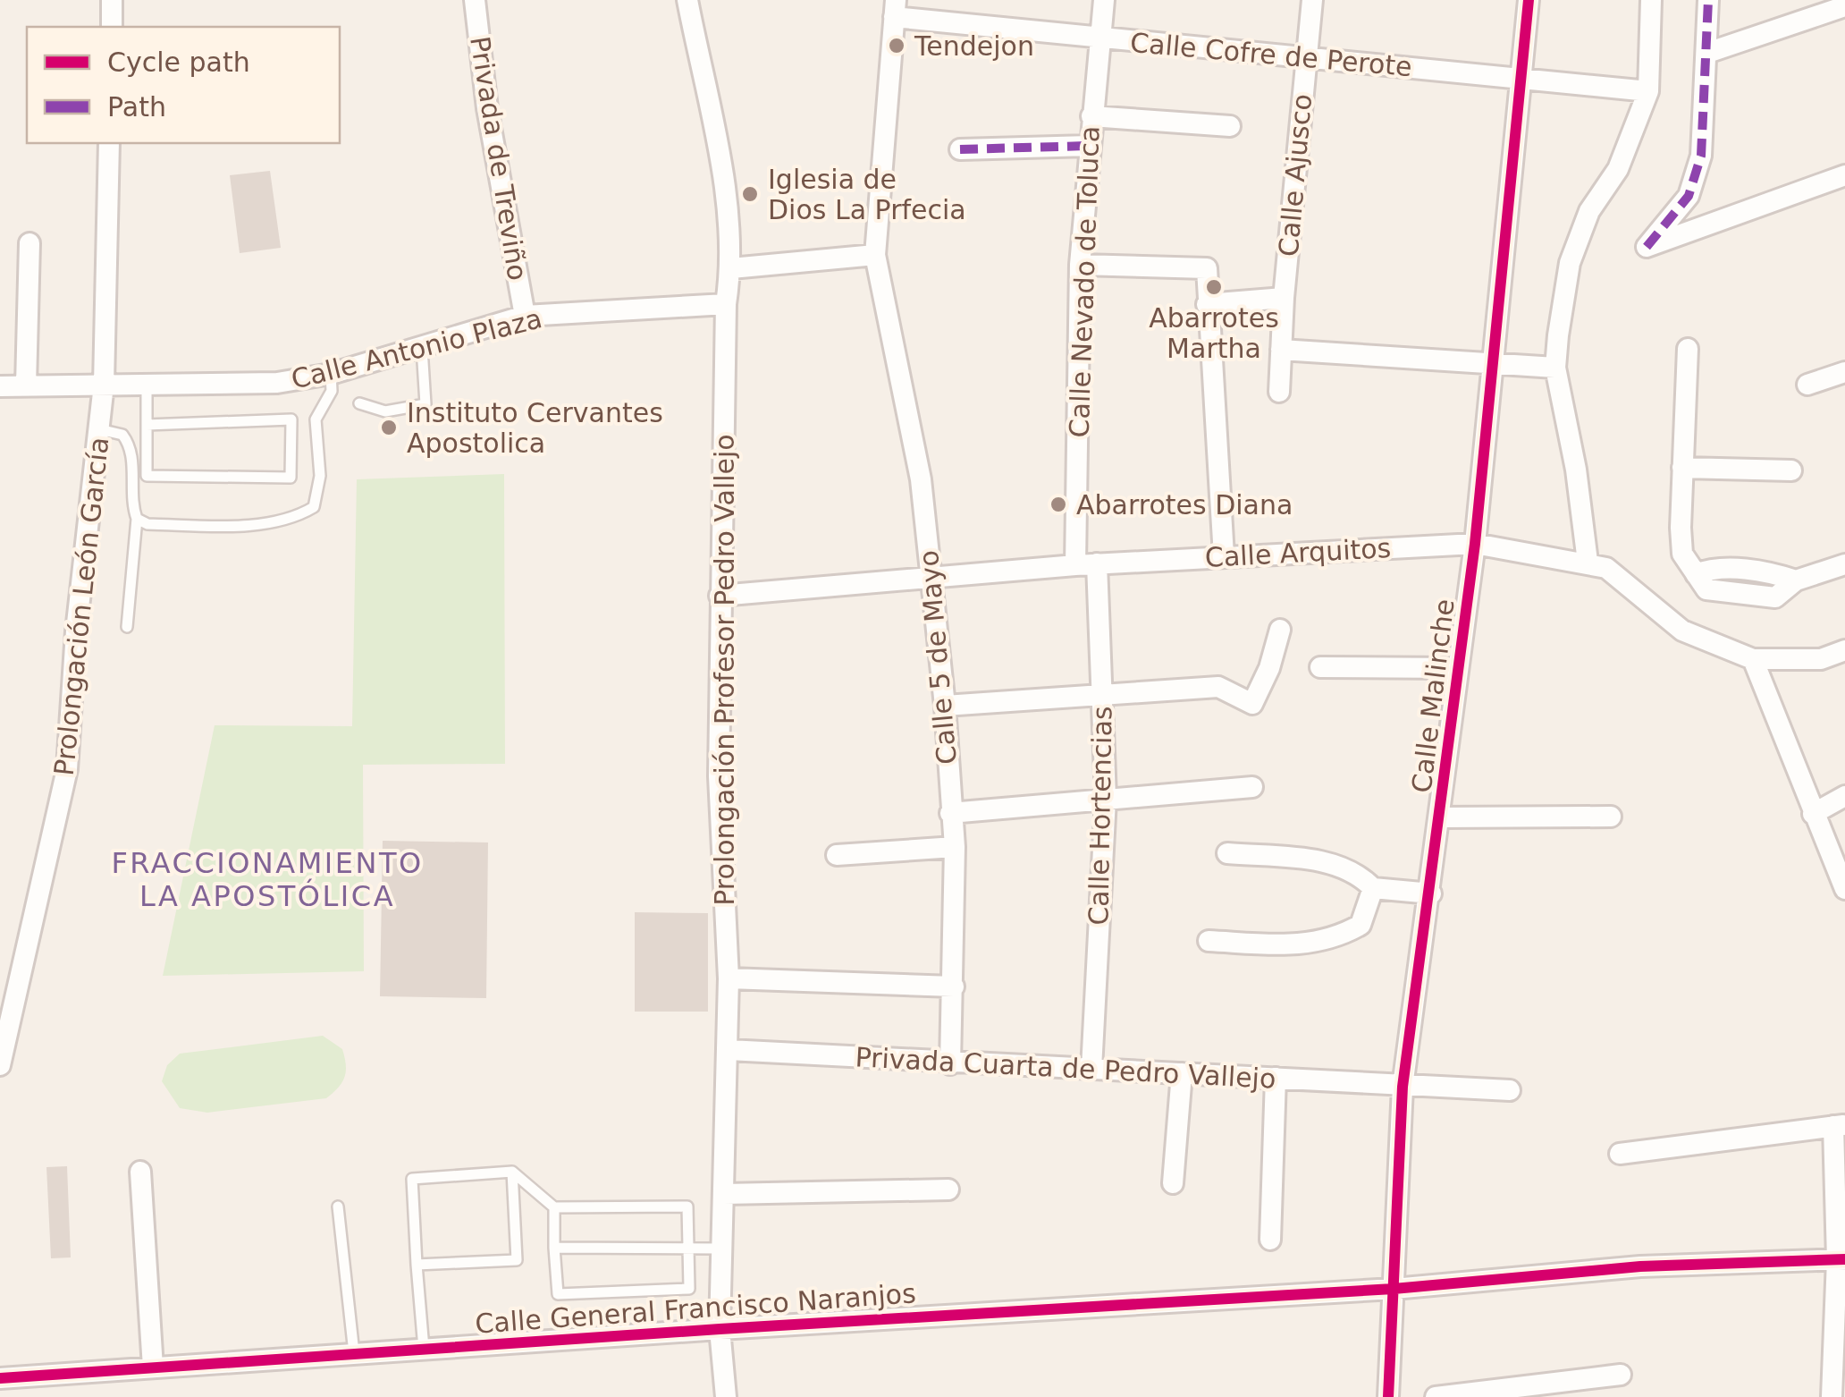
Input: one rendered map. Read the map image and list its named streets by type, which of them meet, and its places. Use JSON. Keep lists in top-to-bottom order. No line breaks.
{"streets":{"street":["Calle Cofre de Perote","Privada de Treviño","Calle Ajusco","Calle Nevado de Toluca","Calle Antonio Plaza","Calle Arquitos","Prolongación León García","Calle 5 de Mayo","Prolongación Profesor Pedro Vallejo","Calle Malinche","Calle Hortencias","Privada Cuarta de Pedro Vallejo","Calle General Francisco Naranjos"]},"crossings":[["Calle Cofre de Perote","Calle Ajusco"],["Calle Cofre de Perote","Calle Nevado de Toluca"],["Calle Cofre de Perote","Calle 5 de Mayo"],["Calle Cofre de Perote","Calle Malinche"],["Privada de Treviño","Calle Antonio Plaza"],["Calle Nevado de Toluca","Calle Arquitos"],["Calle Antonio Plaza","Prolongación León García"],["Calle Antonio Plaza","Prolongación Profesor Pedro Vallejo"],["Calle Arquitos","Calle 5 de Mayo"],["Calle Arquitos","Prolongación Profesor Pedro Vallejo"],["Calle Arquitos","Calle Malinche"],["Calle Arquitos","Calle Hortencias"],["Calle 5 de Mayo","Privada Cuarta de Pedro Vallejo"],["Prolongación Profesor Pedro Vallejo","Privada Cuarta de Pedro Vallejo"],["Prolongación Profesor Pedro Vallejo","Calle General Francisco Naranjos"],["Calle Malinche","Privada Cuarta de Pedro Vallejo"],["Calle Malinche","Calle General Francisco Naranjos"],["Calle Hortencias","Privada Cuarta de Pedro Vallejo"]],"districts":["FRACCIONAMIENTO LA APOSTÓLICA"],"places":["Tendejon","Iglesia de Dios La Prfecia","Abarrotes Martha","Instituto Cervantes Apostolica","Abarrotes Diana"],"legend":["Cycle path","Path"]}
